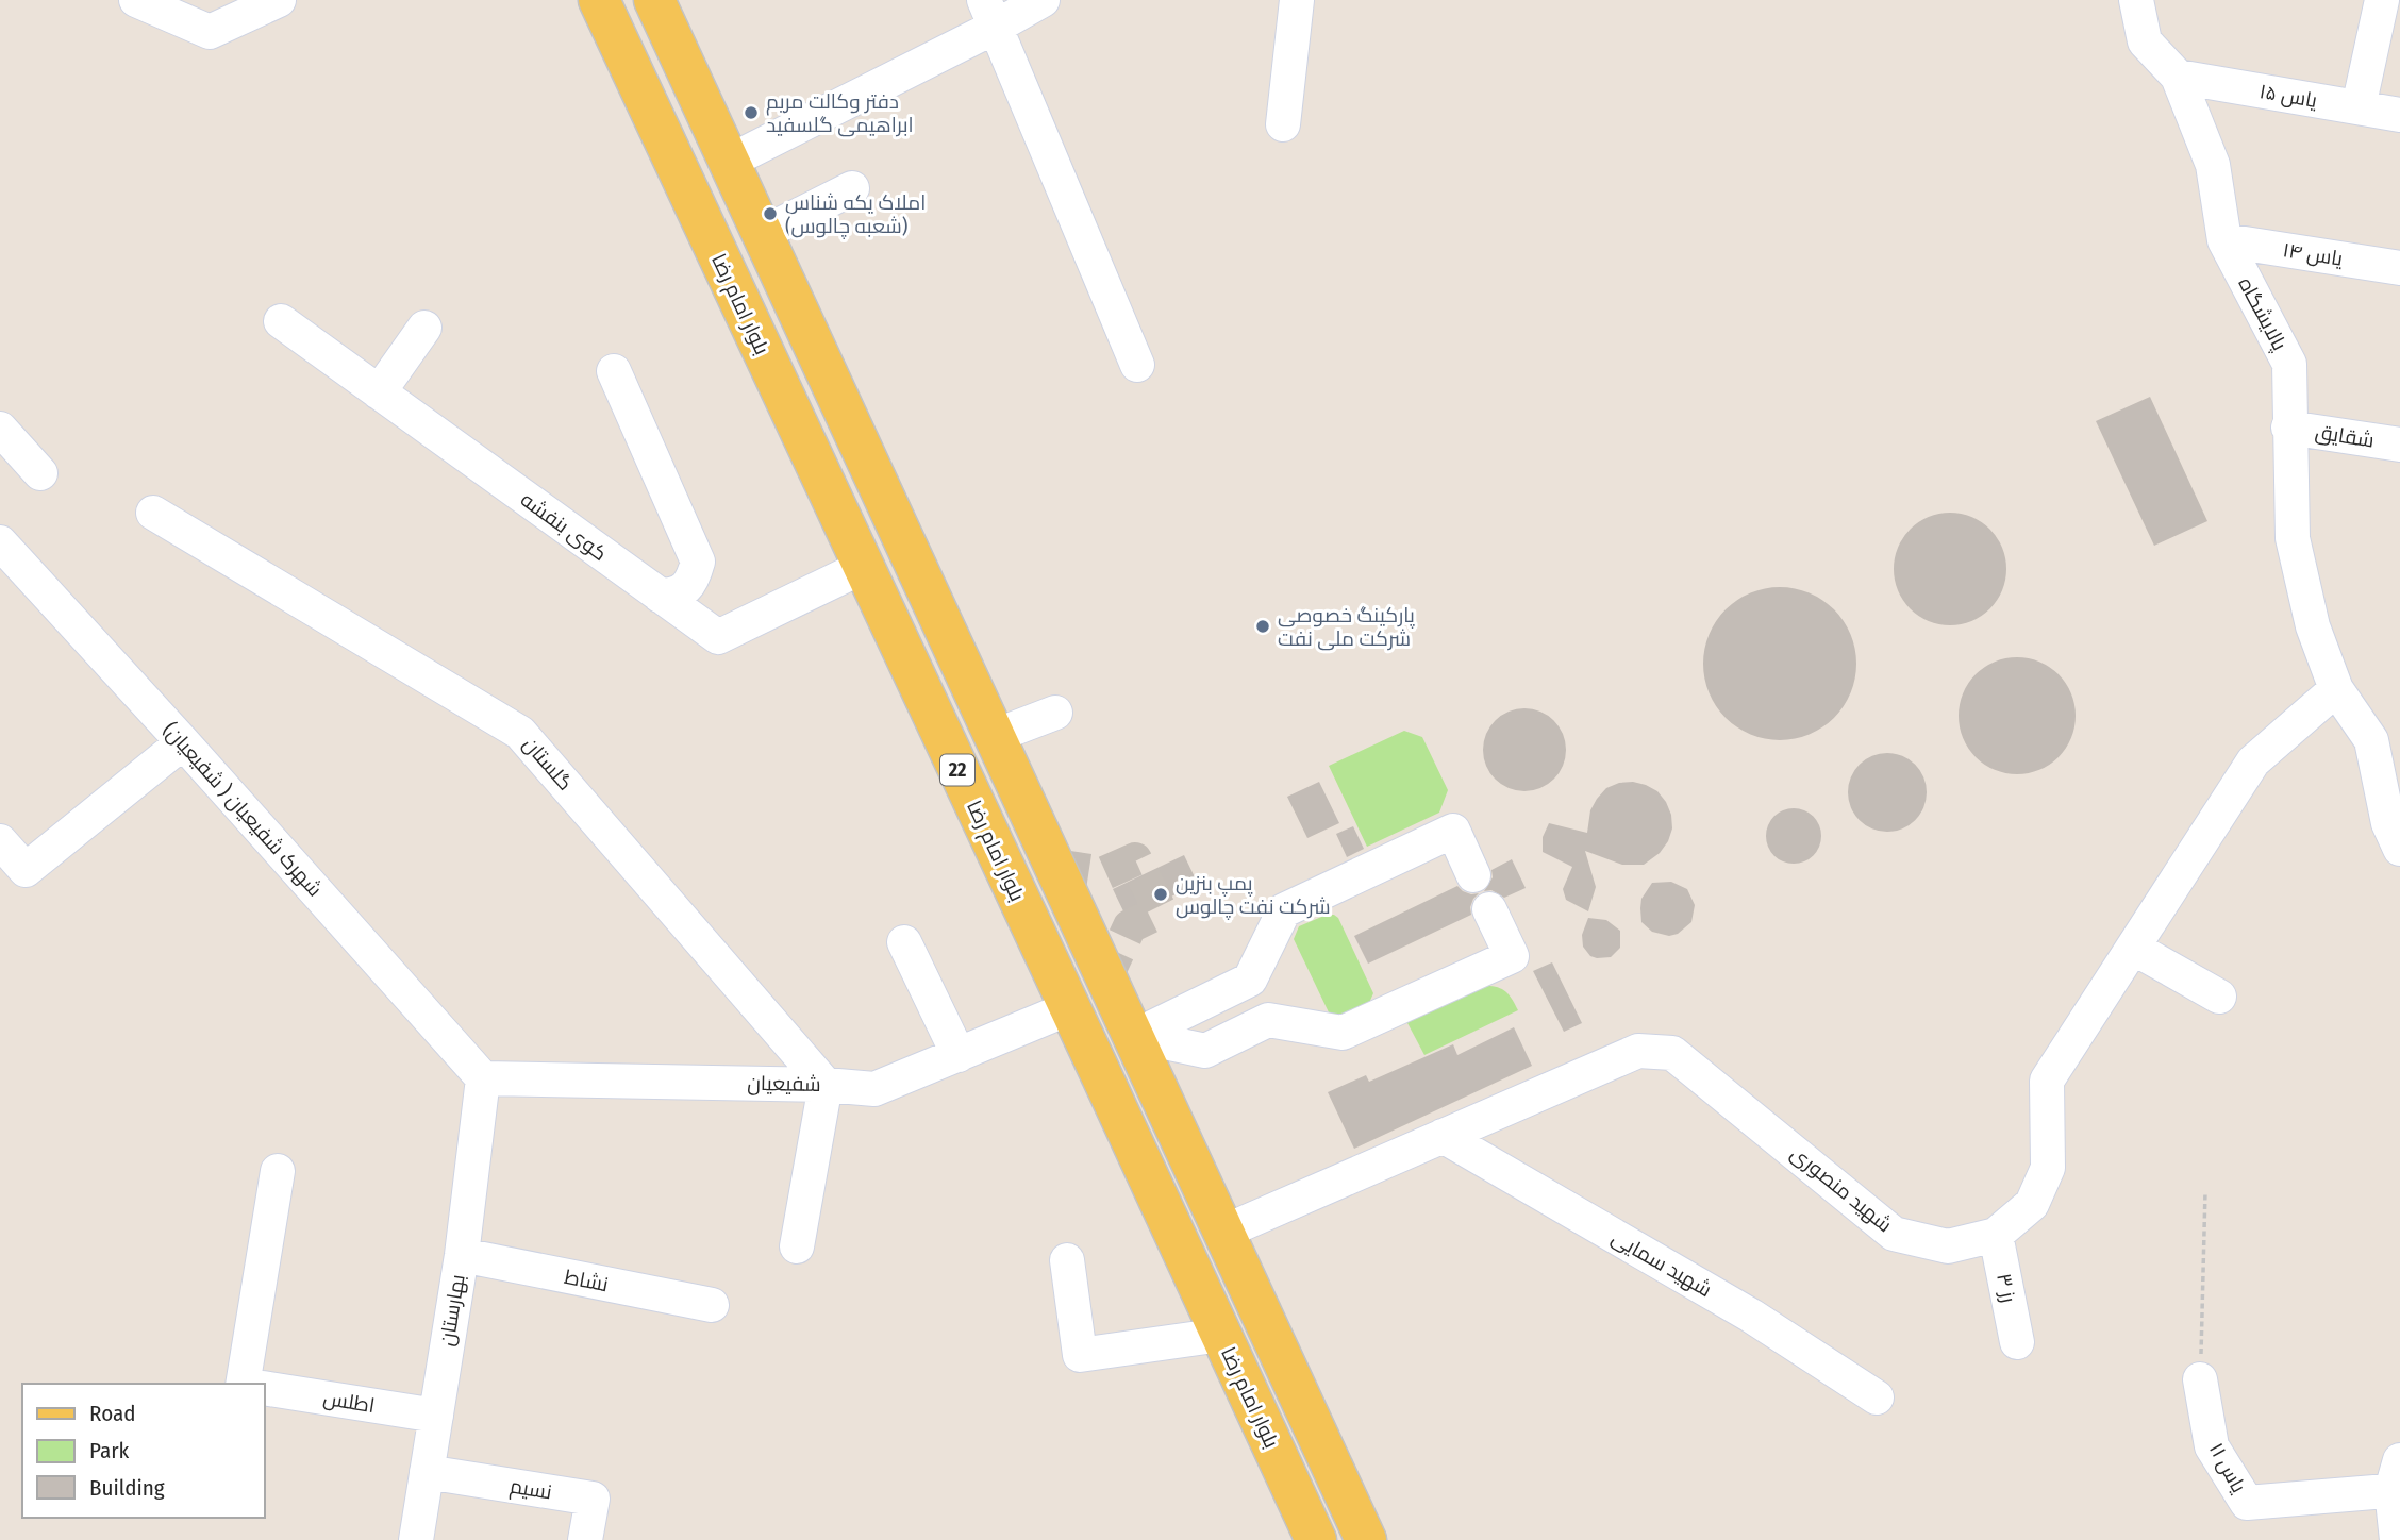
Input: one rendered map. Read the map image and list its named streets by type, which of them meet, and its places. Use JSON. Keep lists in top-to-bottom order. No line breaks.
{"streets":{"main road":["بلوار امام رضا","22"],"street":["یاس ۱۵","یاس ۱۴","پالایشگاه","شقایق","کوی بنفشه","گلستان","شهرک شفیعیان ( شفیعیان)","شفیعیان","شهید منصوری","شهید سمایی","نشاط","رز ۳","بهارستان","اطلس","یاس ۱۱","نسیم"]},"crossings":[["یاس ۱۵","پالایشگاه"],["یاس ۱۴","پالایشگاه"],["بلوار امام رضا","کوی بنفشه"],["بلوار امام رضا","شفیعیان"],["پالایشگاه","شقایق"],["پالایشگاه","شهید منصوری"],["گلستان","شفیعیان"],["شهرک شفیعیان ( شفیعیان)","شفیعیان"],["شهرک شفیعیان ( شفیعیان)","بهارستان"],["شفیعیان","بهارستان"],["شهید منصوری","شهید سمایی"],["شهید منصوری","رز ۳"],["نشاط","بهارستان"],["بهارستان","اطلس"],["بهارستان","نسیم"]],"places":["دفتر وکالت مریم ابراهیمی گلسفید","املاک یکه شناس (شعبه چالوس)","پارکینگ خصوصی شرکت ملی نفت","پمپ بنزین شرکت نفت چالوس"],"legend":["Road","Park","Building"]}
